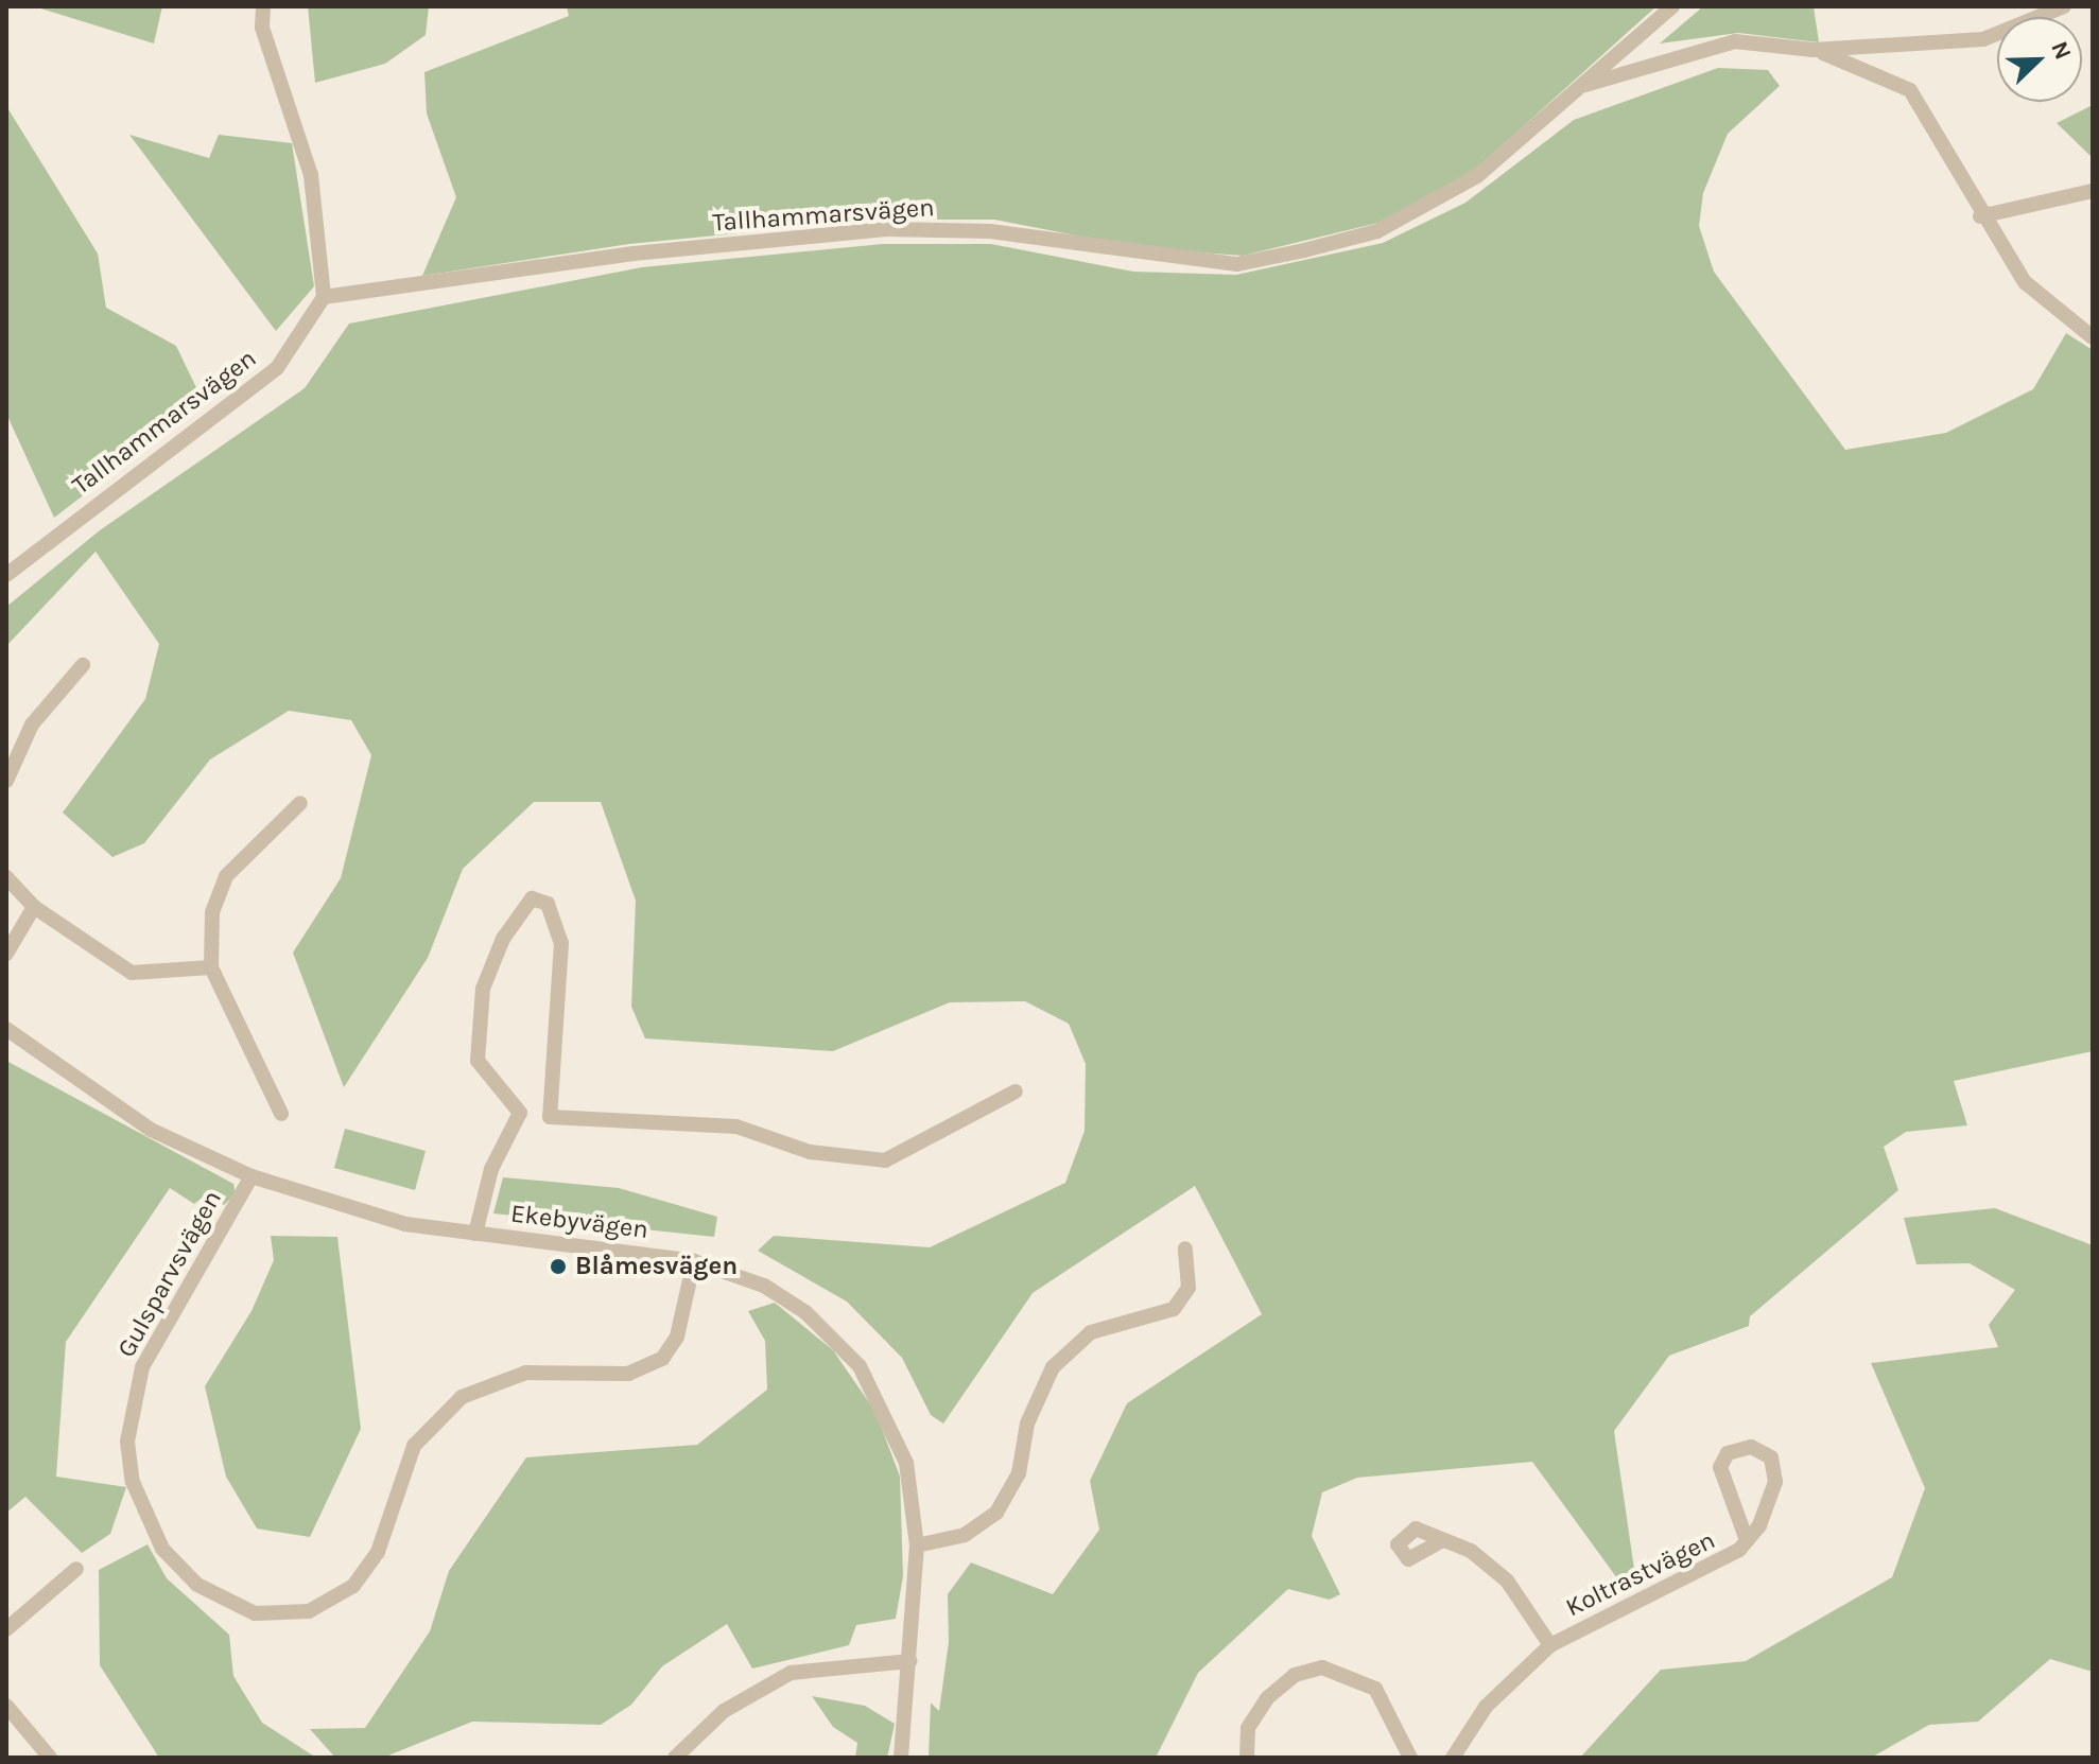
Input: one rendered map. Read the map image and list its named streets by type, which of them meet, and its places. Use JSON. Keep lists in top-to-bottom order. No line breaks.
{"streets":{"street":["Tallhammarsvägen","Ekebyvägen","Gulsparvsvägen","Koltrastvägen"]},"crossings":[["Ekebyvägen","Gulsparvsvägen"]],"places":["Blåmesvägen"],"north":"top right"}
